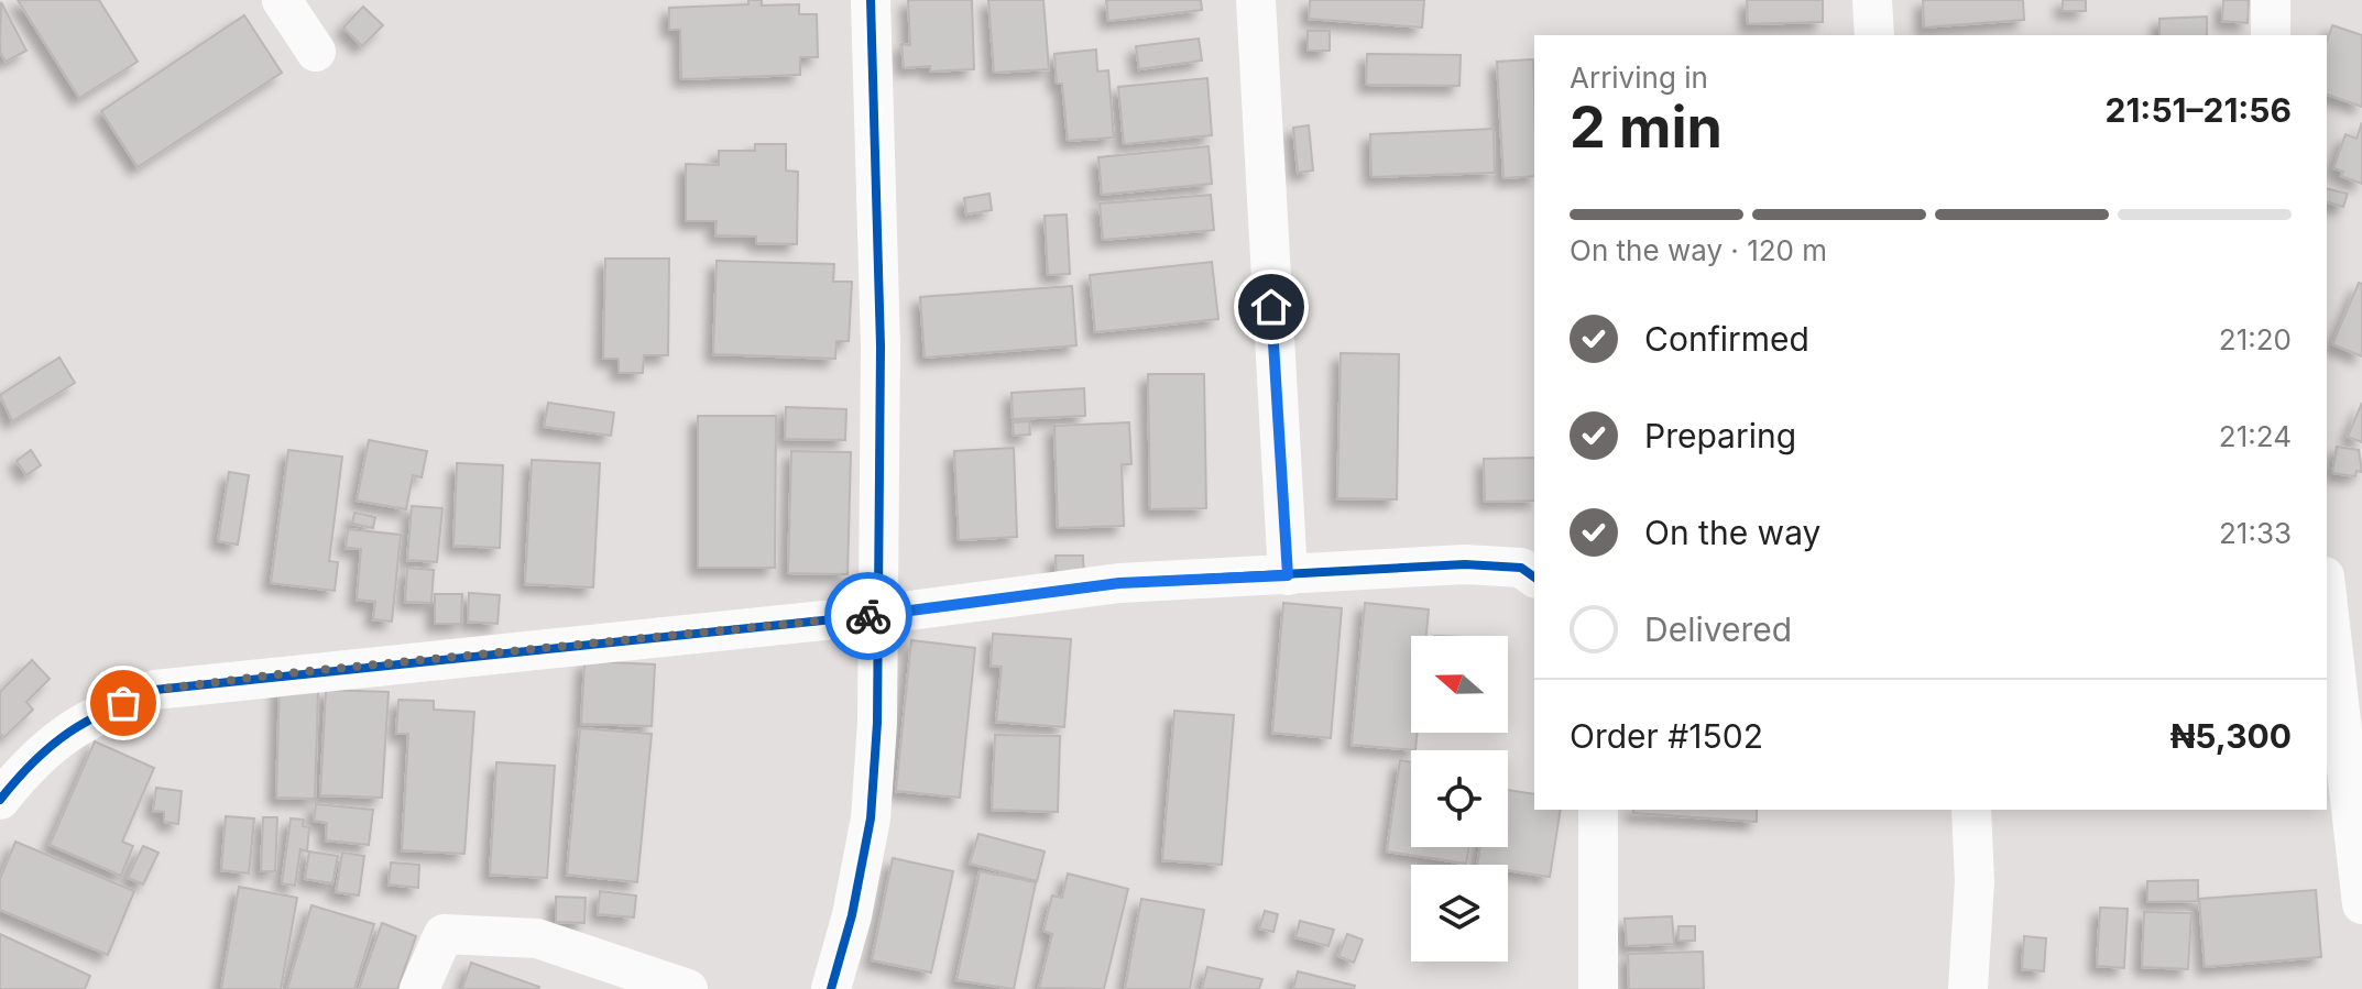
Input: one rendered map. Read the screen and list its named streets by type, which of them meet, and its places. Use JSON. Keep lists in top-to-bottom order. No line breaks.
{"north":"left","page":{"heading":["2 min","Arriving in","21:51–21:56"],"panel":["Order #1502","₦5,300"],"bar":"On the way · 120 m","list":[["Confirmed","21:20"],["Preparing","21:24"],["On the way","21:33"],"Delivered"]}}
